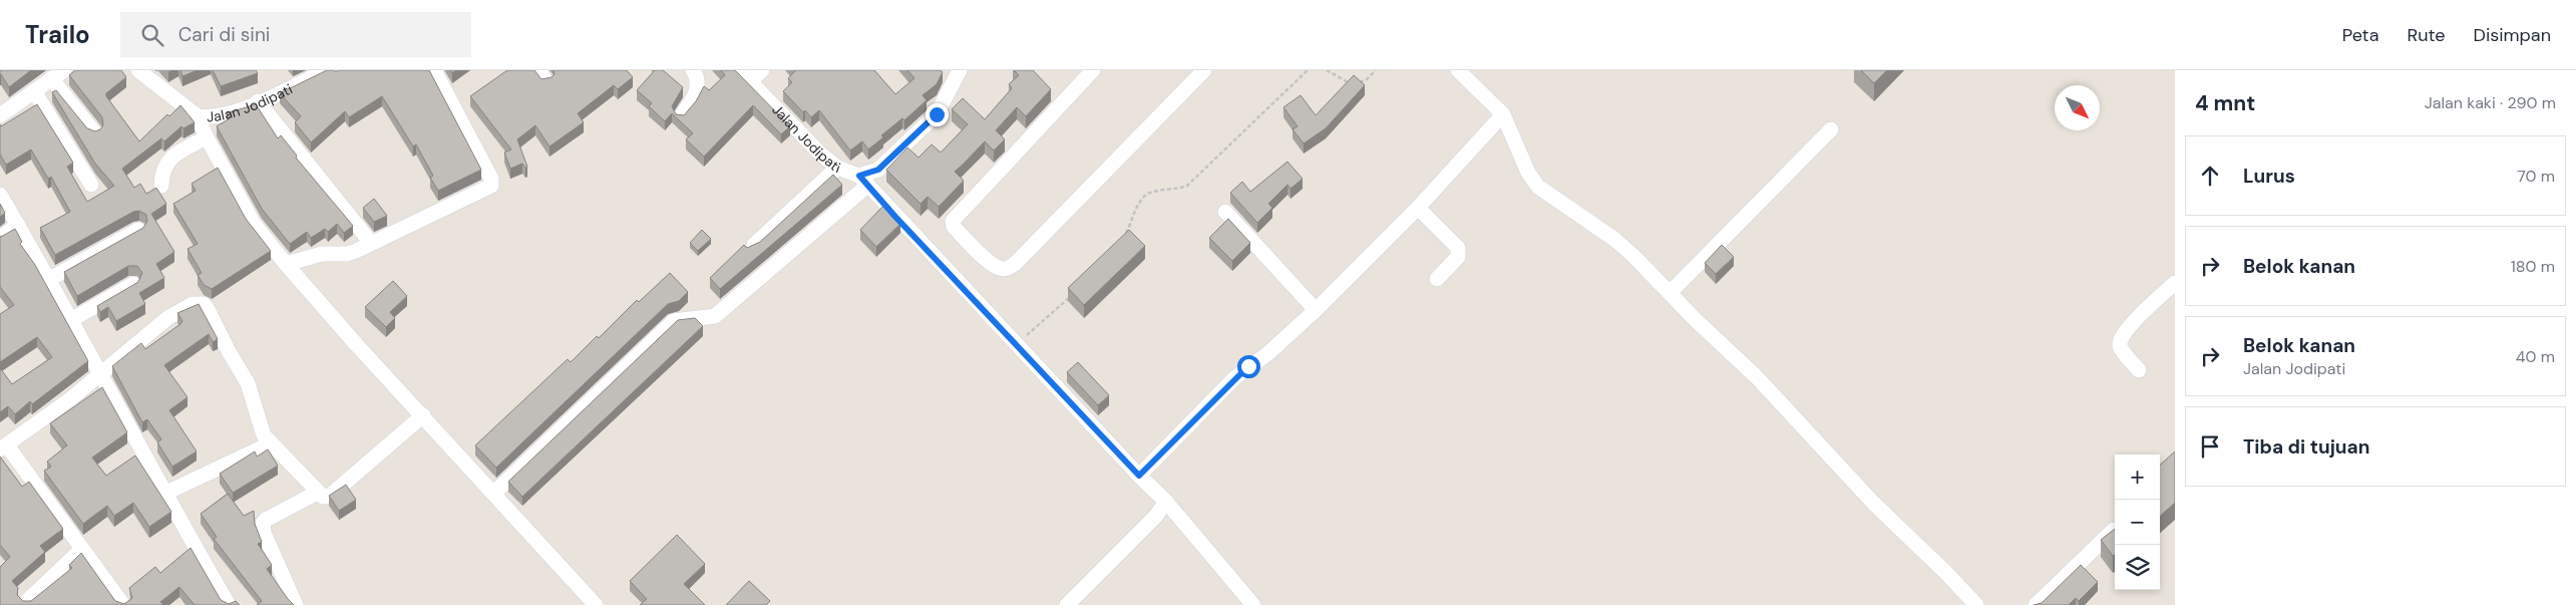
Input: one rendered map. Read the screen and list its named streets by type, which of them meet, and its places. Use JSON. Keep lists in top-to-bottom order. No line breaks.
{"streets":{"street":["Jalan Jodipati"]},"north":"bottom right","page":{"header":"Trailo","search":"Cari di sini","nav":["Peta","Rute","Disimpan"],"heading":["4 mnt","Jalan kaki · 290 m"],"list":[["Lurus","70 m"],["Belok kanan","180 m"],["Belok kanan","Jalan Jodipati","40 m"],"Tiba di tujuan"],"map_buttons":["+","−"]}}
